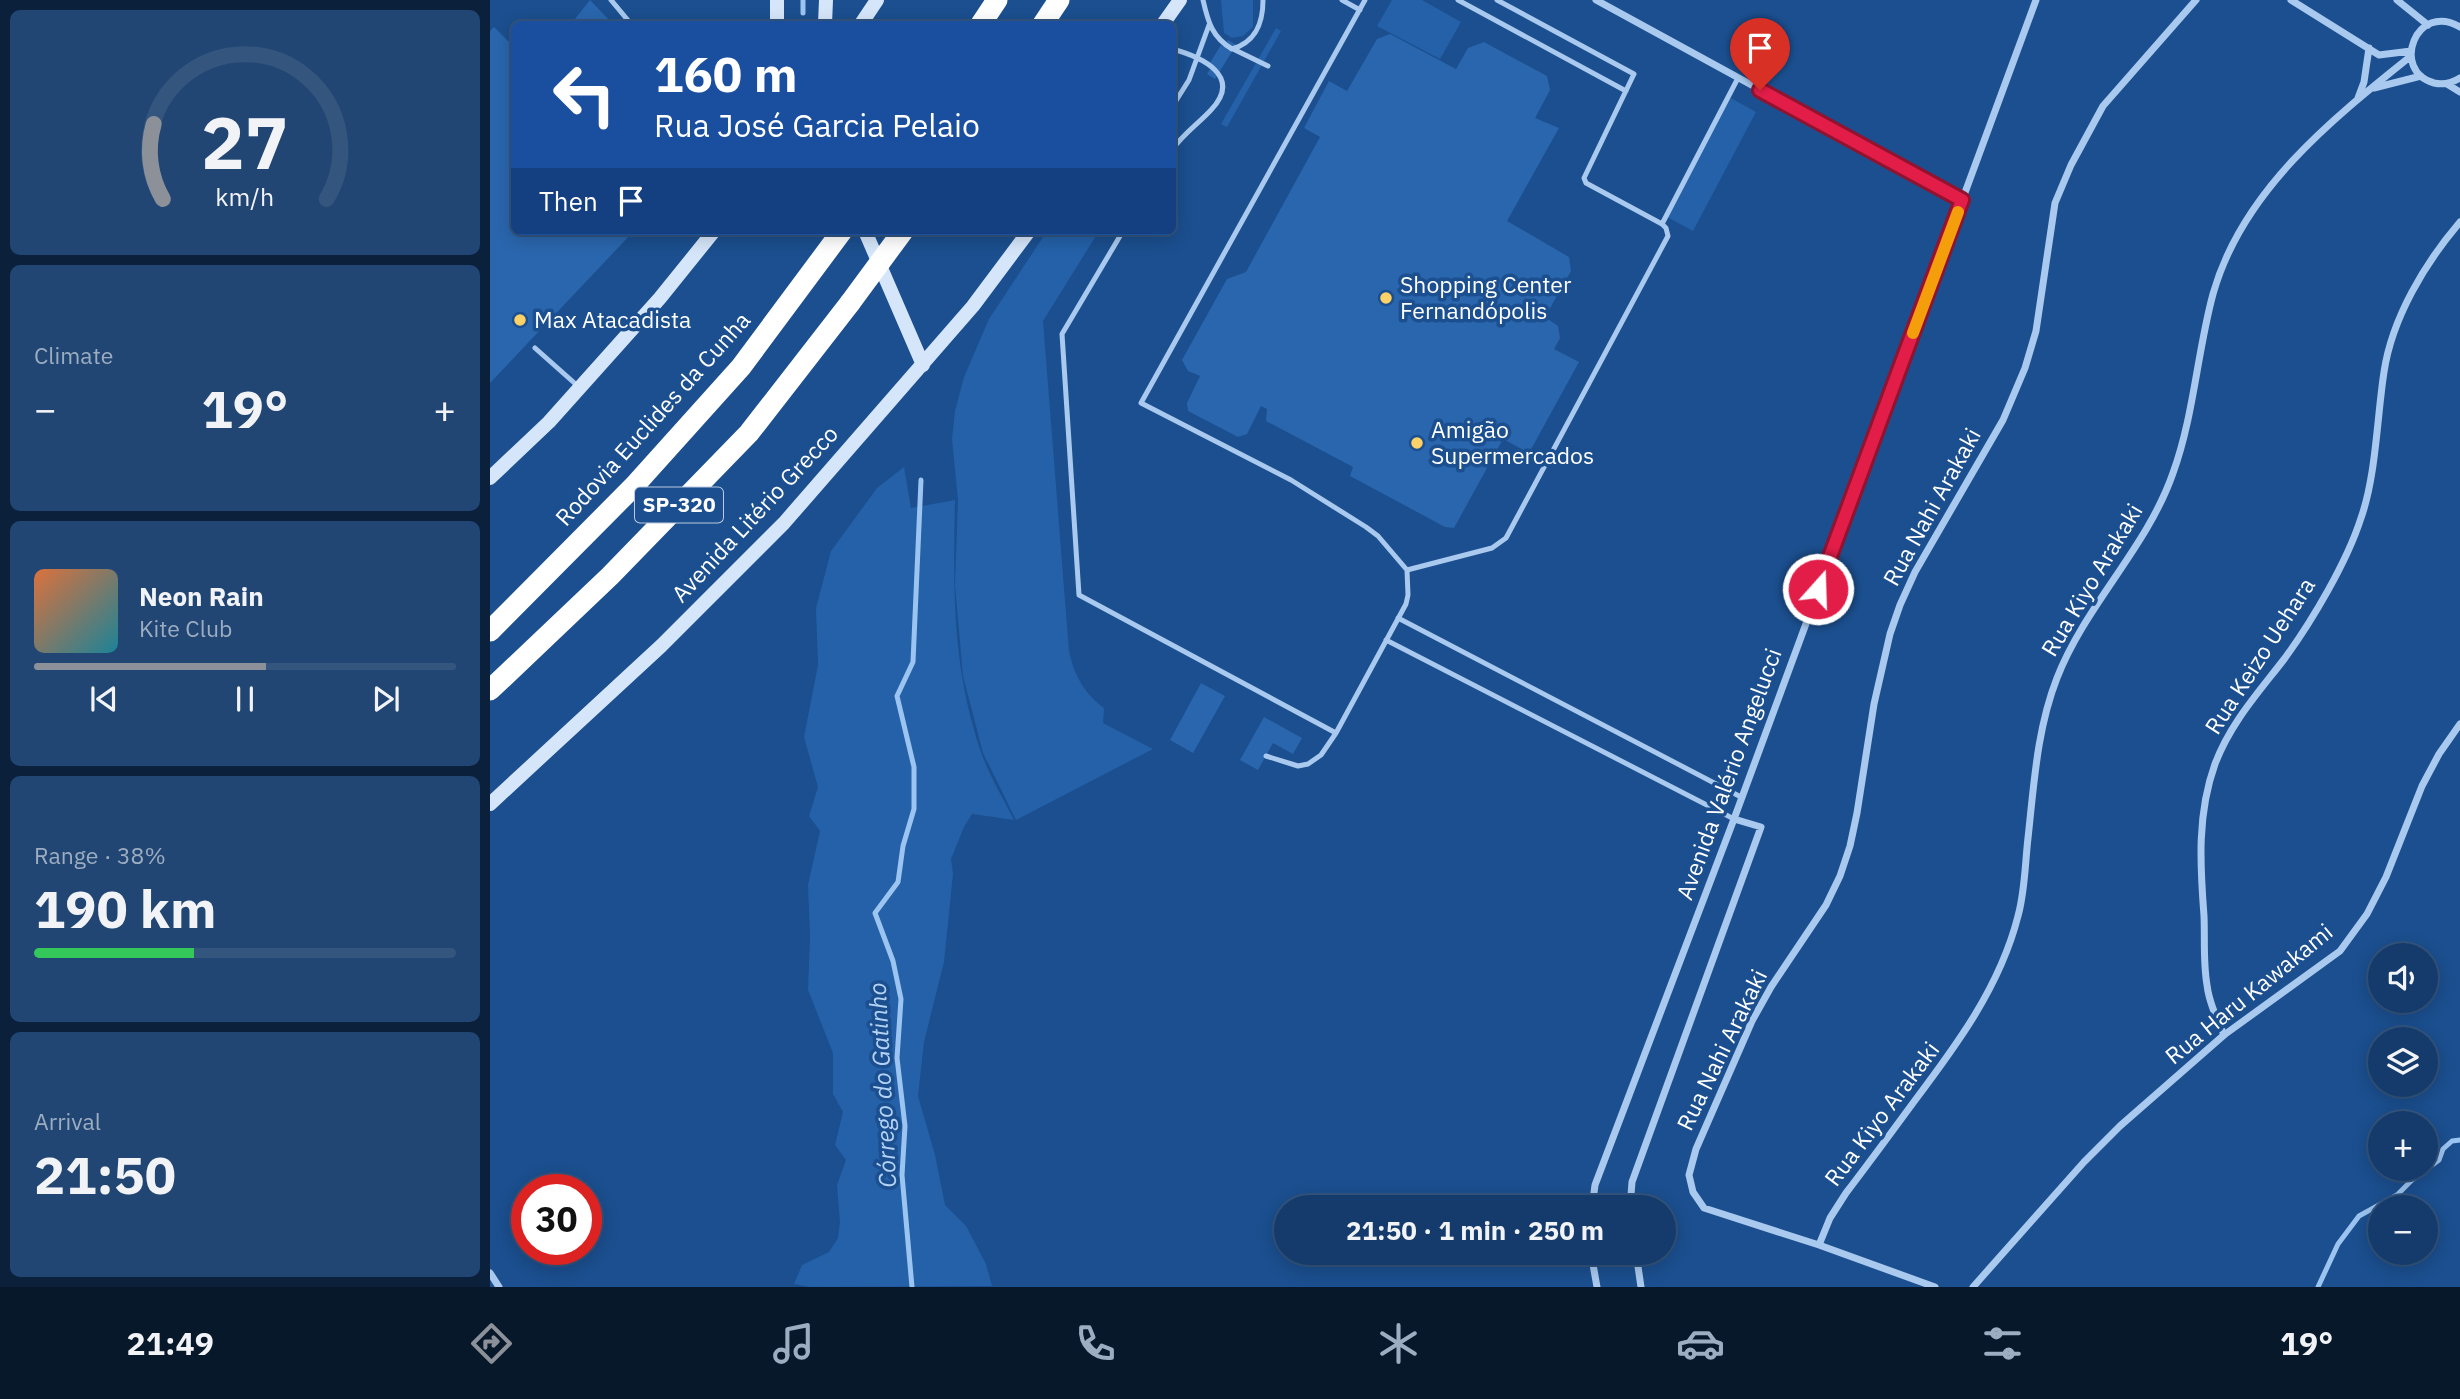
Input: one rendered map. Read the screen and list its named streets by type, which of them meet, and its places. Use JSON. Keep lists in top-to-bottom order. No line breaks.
{"streets":{"highway":["Rodovia Euclides da Cunha","SP-320"],"main road":["Avenida Litério Grecco"],"street":["Rua Nahi Arakaki","Rua Kiyo Arakaki","Rua Keizo Uehara","Avenida Valério Angelucci","Rua Haru Kawakami"]},"crossings":[["Rua Nahi Arakaki","Rua Kiyo Arakaki"],["Rua Keizo Uehara","Rua Haru Kawakami"]],"water":["Córrego do Gatinho"],"places":["Shopping Center Fernandópolis","Max Atacadista","Amigão Supermercados"],"page":{"turn":["160 m","Rua José Garcia Pelaio"],"then":"Then","tile":["Climate",["Range · 38%","190 km"],["Arrival","21:50"]],"heat":["−","19°","+"],"song":["Neon Rain","Kite Club"],"map_buttons":["+","−"],"limit":"30","trip":"21:50 · 1 min · 250 m","tabs":["21:49","19°"],"gauge":["27","km/h"]}}
